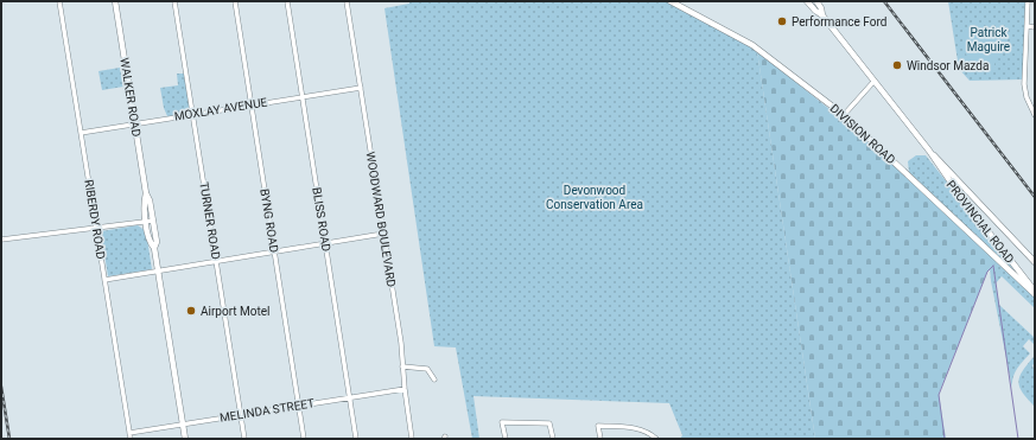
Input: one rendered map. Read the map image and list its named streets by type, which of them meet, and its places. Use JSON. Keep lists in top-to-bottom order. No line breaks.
{"streets":{"main road":["WALKER ROAD","DIVISION ROAD","PROVINCIAL ROAD"],"street":["MOXLAY AVENUE","RIBERDY ROAD","BLISS ROAD","WOODWARD BOULEVARD","TURNER ROAD","BYNG ROAD","MELINDA STREET"]},"crossings":[["WALKER ROAD","MOXLAY AVENUE"],["WALKER ROAD","MELINDA STREET"],["MOXLAY AVENUE","RIBERDY ROAD"],["MOXLAY AVENUE","BLISS ROAD"],["MOXLAY AVENUE","WOODWARD BOULEVARD"],["MOXLAY AVENUE","TURNER ROAD"],["MOXLAY AVENUE","BYNG ROAD"],["DIVISION ROAD","PROVINCIAL ROAD"],["RIBERDY ROAD","MELINDA STREET"],["BLISS ROAD","MELINDA STREET"],["WOODWARD BOULEVARD","MELINDA STREET"],["TURNER ROAD","MELINDA STREET"],["BYNG ROAD","MELINDA STREET"]],"parks":["Patrick Maguire","Devonwood Conservation Area"],"places":["Performance Ford","Windsor Mazda","Airport Motel"]}
